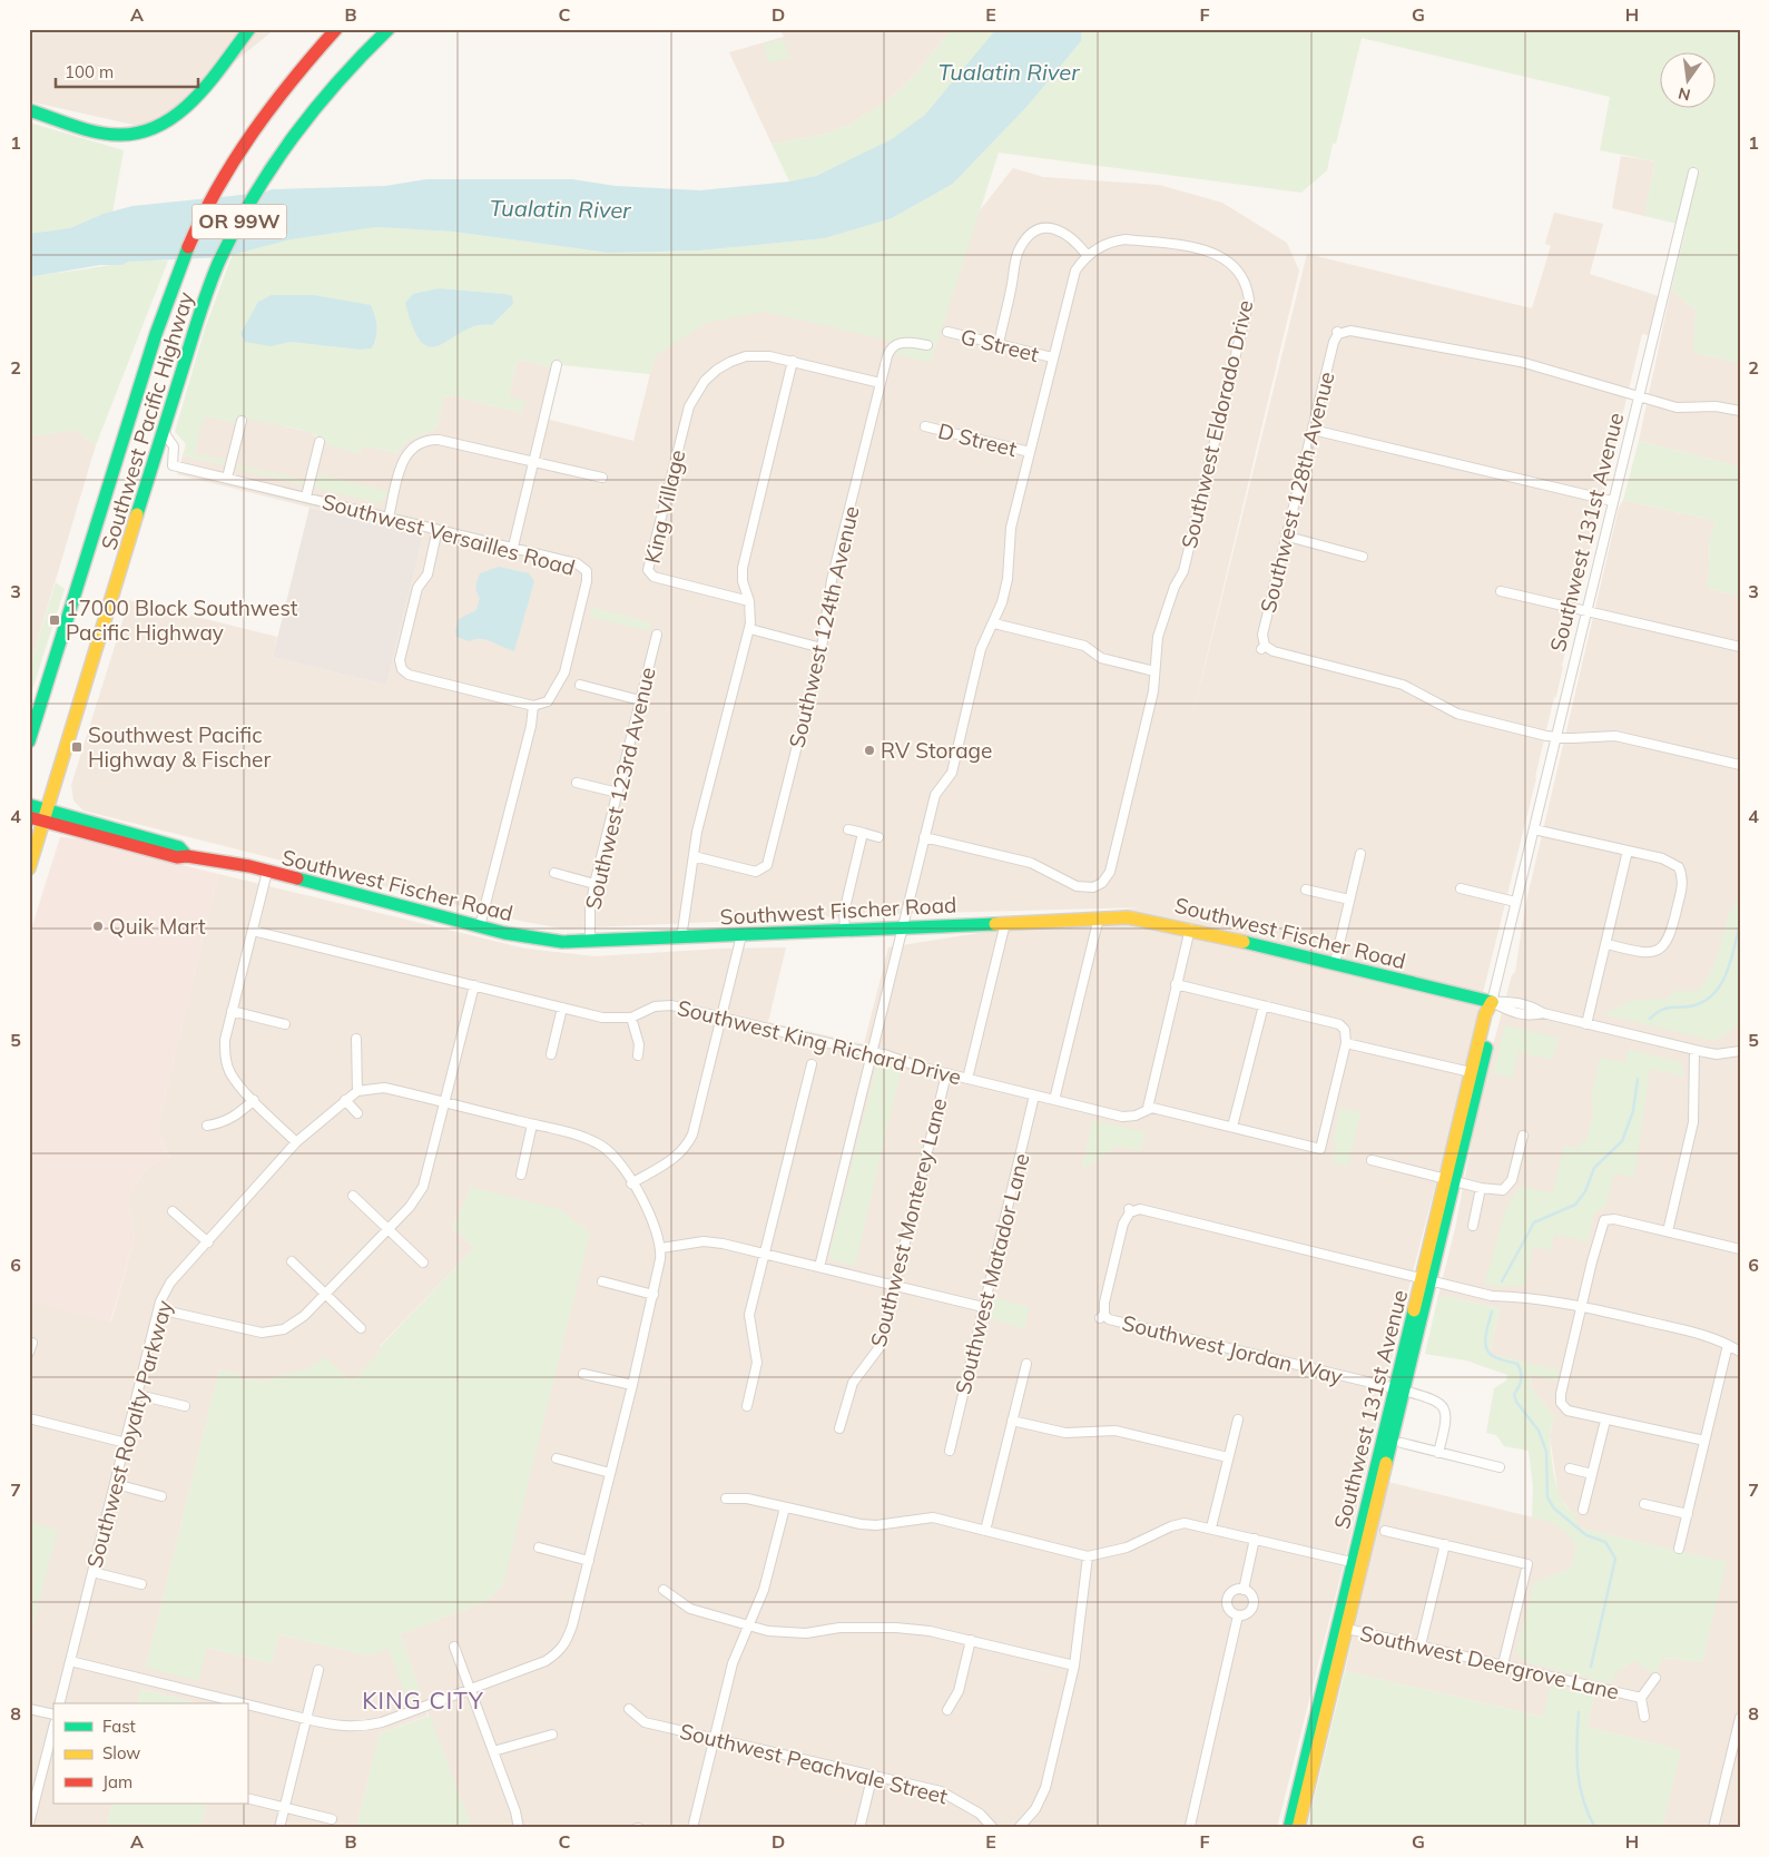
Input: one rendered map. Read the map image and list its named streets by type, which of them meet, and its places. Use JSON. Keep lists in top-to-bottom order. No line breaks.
{"streets":{"main road":["OR 99W","Southwest Pacific Highway","Southwest 131st Avenue","Southwest Fischer Road"],"street":["G Street","Southwest Eldorado Drive","D Street","Southwest 128th Avenue","King Village","Southwest Versailles Road","Southwest 124th Avenue","Southwest 123rd Avenue","Southwest King Richard Drive","Southwest Monterey Lane","Southwest Matador Lane","Southwest Jordan Way","Southwest Royalty Parkway","Southwest Deergrove Lane","Southwest Peachvale Street"]},"crossings":[["G Street","Southwest Eldorado Drive"],["Southwest Pacific Highway","Southwest Versailles Road"],["Southwest Pacific Highway","Southwest Fischer Road"],["Southwest Eldorado Drive","D Street"],["Southwest Eldorado Drive","Southwest Fischer Road"],["Southwest Eldorado Drive","Southwest King Richard Drive"],["Southwest 128th Avenue","Southwest 131st Avenue"],["King Village","Southwest 124th Avenue"],["Southwest 131st Avenue","Southwest Fischer Road"],["Southwest 131st Avenue","Southwest Jordan Way"],["Southwest 131st Avenue","Southwest Deergrove Lane"],["Southwest 123rd Avenue","Southwest Fischer Road"],["Southwest Fischer Road","Southwest Monterey Lane"],["Southwest King Richard Drive","Southwest Monterey Lane"],["Southwest King Richard Drive","Southwest Matador Lane"]],"districts":["KING CITY"],"water":["Tualatin River"],"places":{"transit":["17000 Block Southwest Pacific Highway","Southwest Pacific Highway & Fischer"],"other":["RV Storage","Quik Mart"]},"legend":["Fast","Slow","Jam"],"scale_bar":"100 m","north":"bottom","grid":{"columns":["A","B","C","D","E","F","G","H"],"rows":["1","2","3","4","5","6","7","8"]}}
